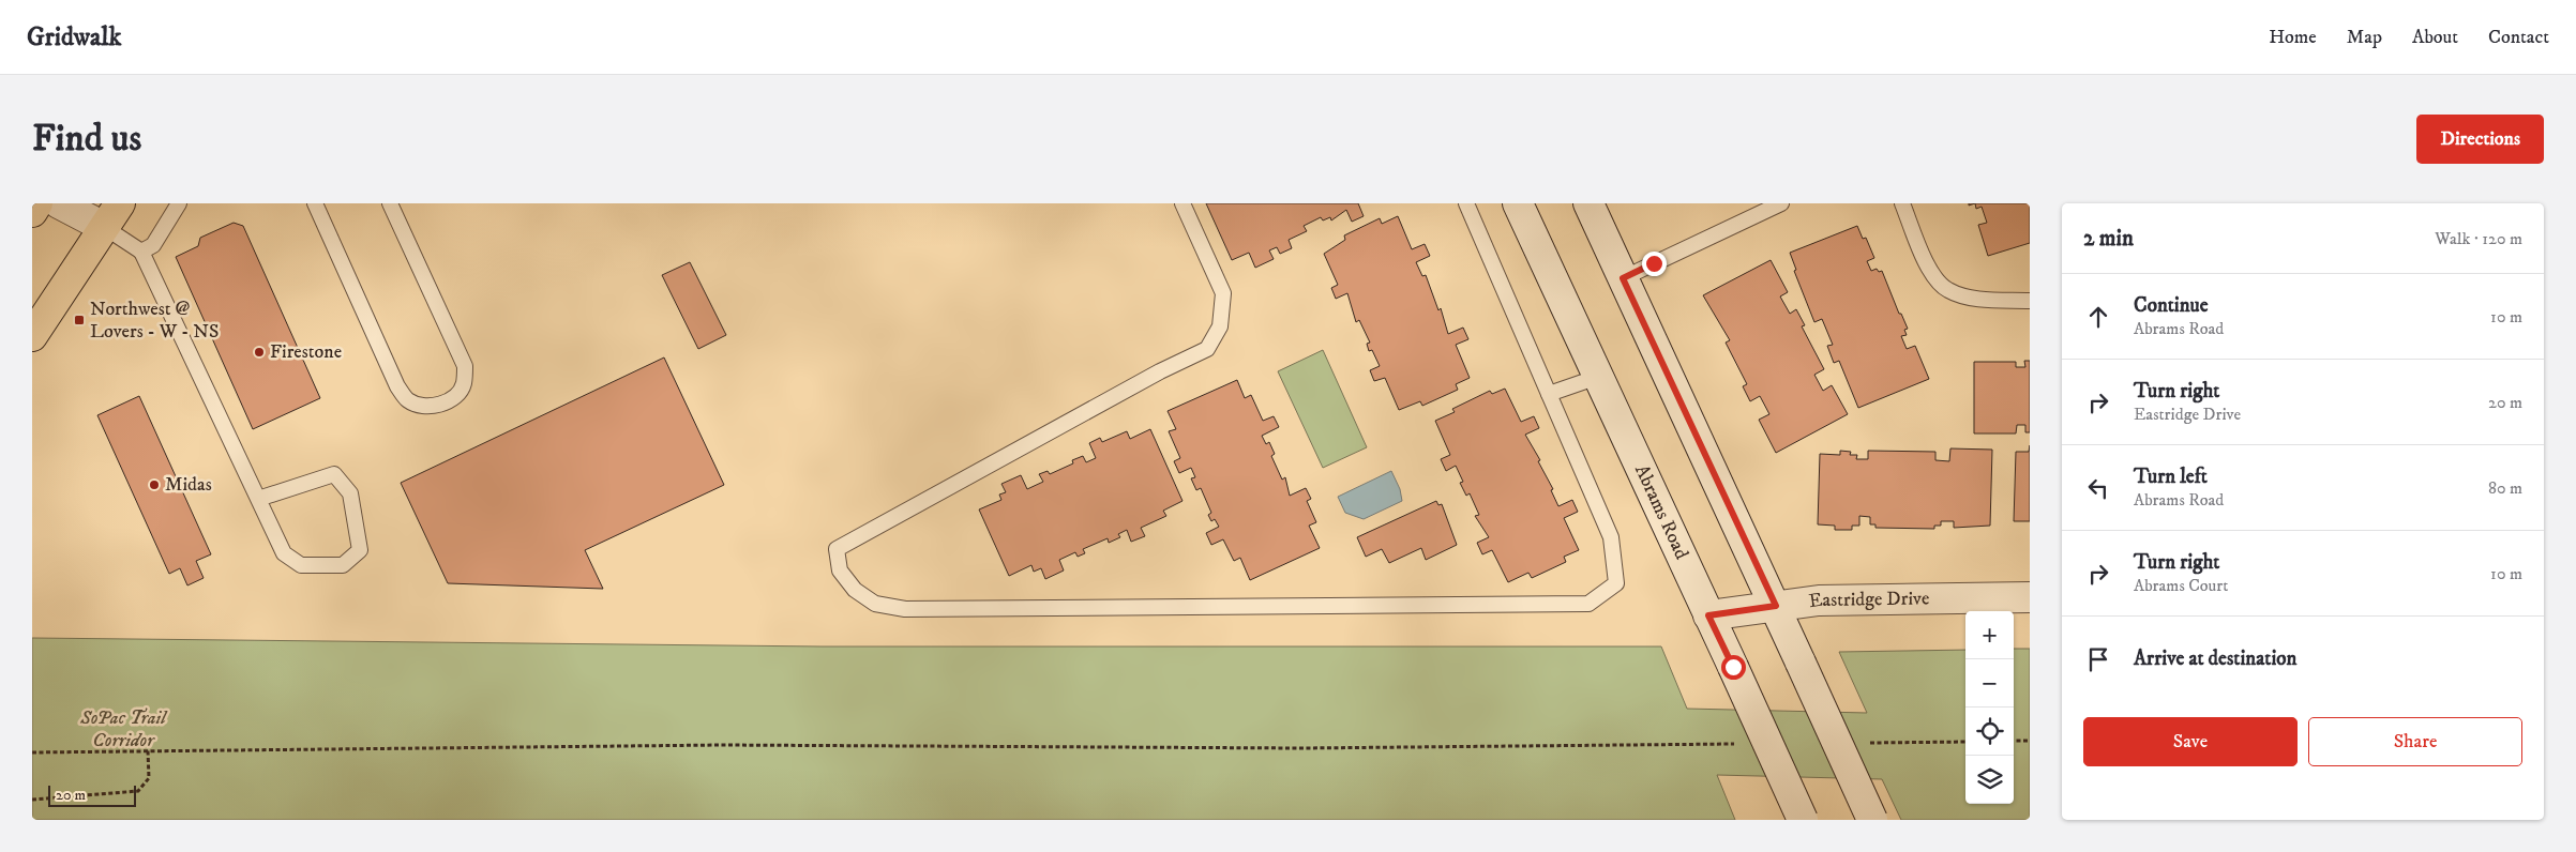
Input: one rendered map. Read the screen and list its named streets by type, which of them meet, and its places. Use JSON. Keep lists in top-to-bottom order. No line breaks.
{"streets":{"main road":["Abrams Road","Eastridge Drive"]},"crossings":[["Abrams Road","Eastridge Drive"]],"parks":["SoPac Trail Corridor"],"places":{"transit":["Northwest @ Lovers - W - NS"],"other":["Firestone","Midas"]},"scale_bar":"20 m","page":{"header":"Gridwalk","nav":["Home","Map","About","Contact"],"buttons":["Directions",["Save","Share"]],"title":"Find us","heading":["2 min","Walk · 120 m"],"list":[["Continue","Abrams Road","10 m"],["Turn right","Eastridge Drive","20 m"],["Turn left","Abrams Road","80 m"],["Turn right","Abrams Court","10 m"],"Arrive at destination"],"map_buttons":["+","−"],"scale":"20 m"}}
